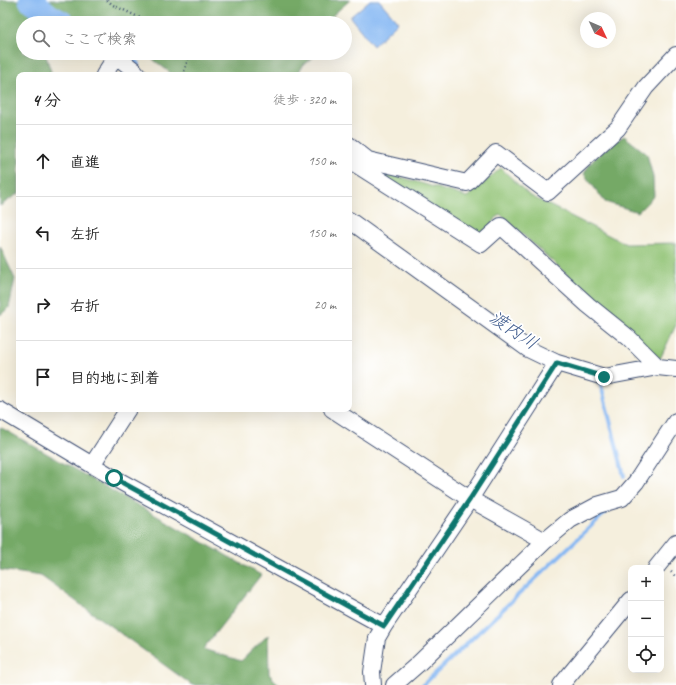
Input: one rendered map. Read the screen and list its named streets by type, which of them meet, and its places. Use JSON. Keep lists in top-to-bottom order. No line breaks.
{"water":["渡内川"],"north":"bottom right","page":{"search":"ここで検索","heading":["4 分","徒歩 · 320 m"],"list":[["直進","150 m"],["左折","150 m"],["右折","20 m"],"目的地に到着"],"map_buttons":["+","−"]}}
